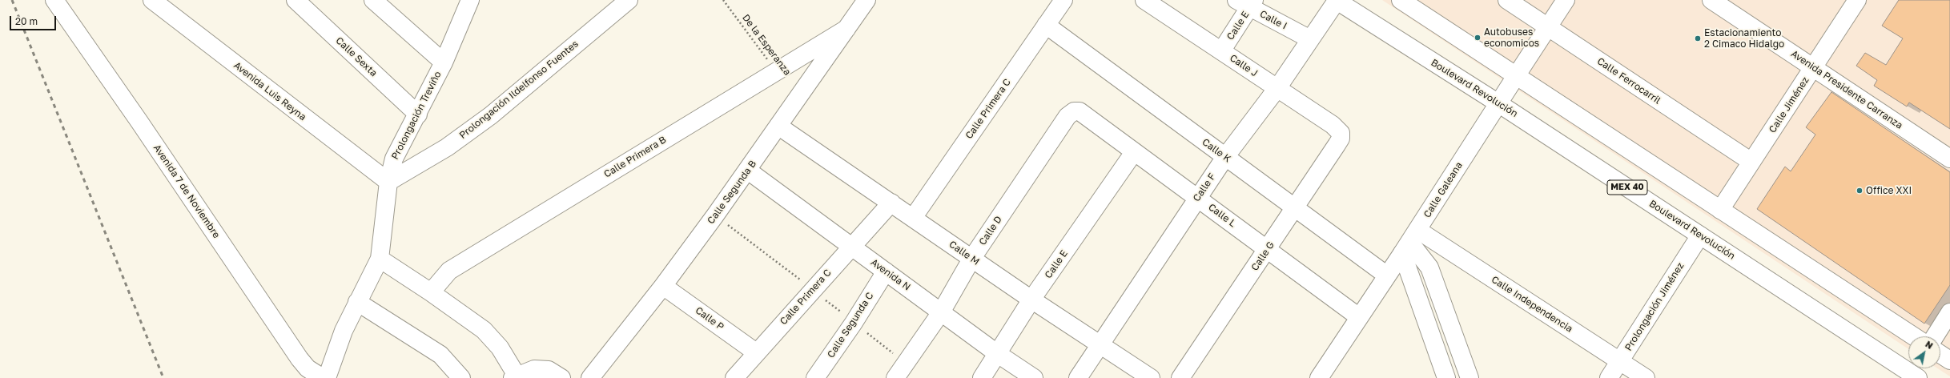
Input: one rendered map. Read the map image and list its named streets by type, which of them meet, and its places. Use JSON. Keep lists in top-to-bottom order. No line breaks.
{"streets":{"street":["Calle I","Calle E","Calle Sexta","Calle J","Calle Ferrocarril","Boulevard Revolución","Prolongación Ildelfonso Fuentes","Avenida Presidente Carranza","Avenida Luis Reyna","Calle Jiménez","Calle Primera C","Prolongación Treviño","Calle K","Calle Primera B","Calle F","MEX 40","Calle Galeana","Avenida 7 de Noviembre","Calle Segunda B","Calle L","Calle D","Calle M","Calle G","Avenida N","Calle Independencia","Prolongación Jiménez","Calle P","Calle Segunda C"],"path":["De la Esperanza"]},"crossings":[["Calle I","Calle E"],["Calle I","Calle F"],["Calle E","Calle J"],["Calle E","Calle L"],["Calle E","Calle M"],["Calle E","Avenida N"],["De la Esperanza","Calle Primera B"],["Calle Sexta","Prolongación Treviño"],["Calle J","Calle F"],["Calle J","Calle G"],["Calle Ferrocarril","Calle Jiménez"],["Calle Ferrocarril","Calle Galeana"],["Boulevard Revolución","Calle F"],["Boulevard Revolución","Calle Galeana"],["Boulevard Revolución","Prolongación Jiménez"],["Prolongación Ildelfonso Fuentes","Avenida Luis Reyna"],["Prolongación Ildelfonso Fuentes","Prolongación Treviño"],["Avenida Presidente Carranza","Calle Jiménez"],["Avenida Luis Reyna","Prolongación Treviño"],["Calle Primera C","Calle K"],["Calle Primera C","Calle M"],["Calle Primera C","Avenida N"],["Calle Primera C","Calle P"],["Calle K","Calle F"],["Calle K","Calle Galeana"],["Calle K","Calle G"],["Calle Primera B","Calle Segunda B"],["Calle F","Calle L"],["Calle F","Calle M"],["Calle Galeana","Calle L"],["Calle Galeana","Calle Independencia"],["Calle Segunda B","Calle M"],["Calle Segunda B","Avenida N"],["Calle Segunda B","Calle P"],["Calle L","Calle D"],["Calle L","Calle G"],["Calle D","Calle M"],["Calle D","Avenida N"],["Avenida N","Calle Segunda C"],["Calle Independencia","Prolongación Jiménez"]],"places":["Autobuses economicos","Estacionamiento 2 Cimaco Hidalgo","Office XXI"],"scale_bar":"20 m","north":"top right"}
